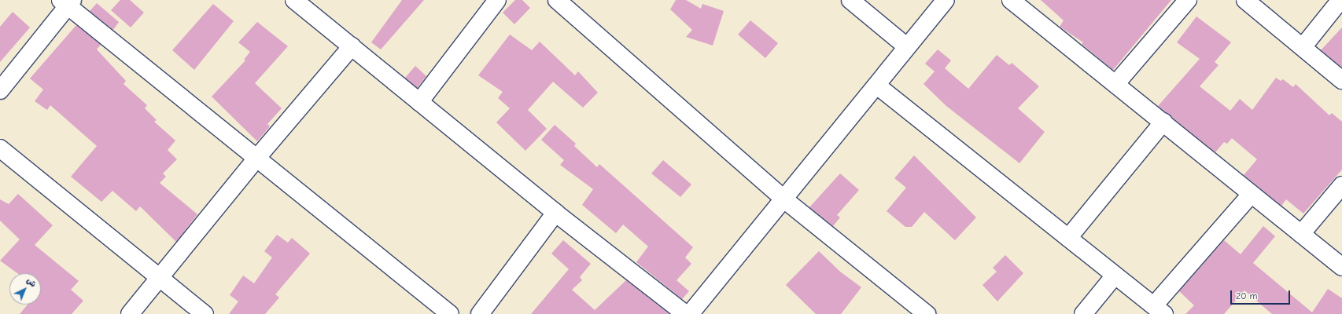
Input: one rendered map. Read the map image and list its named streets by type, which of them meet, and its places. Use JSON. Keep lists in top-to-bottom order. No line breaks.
{"scale_bar":"20 m","north":"top right"}
